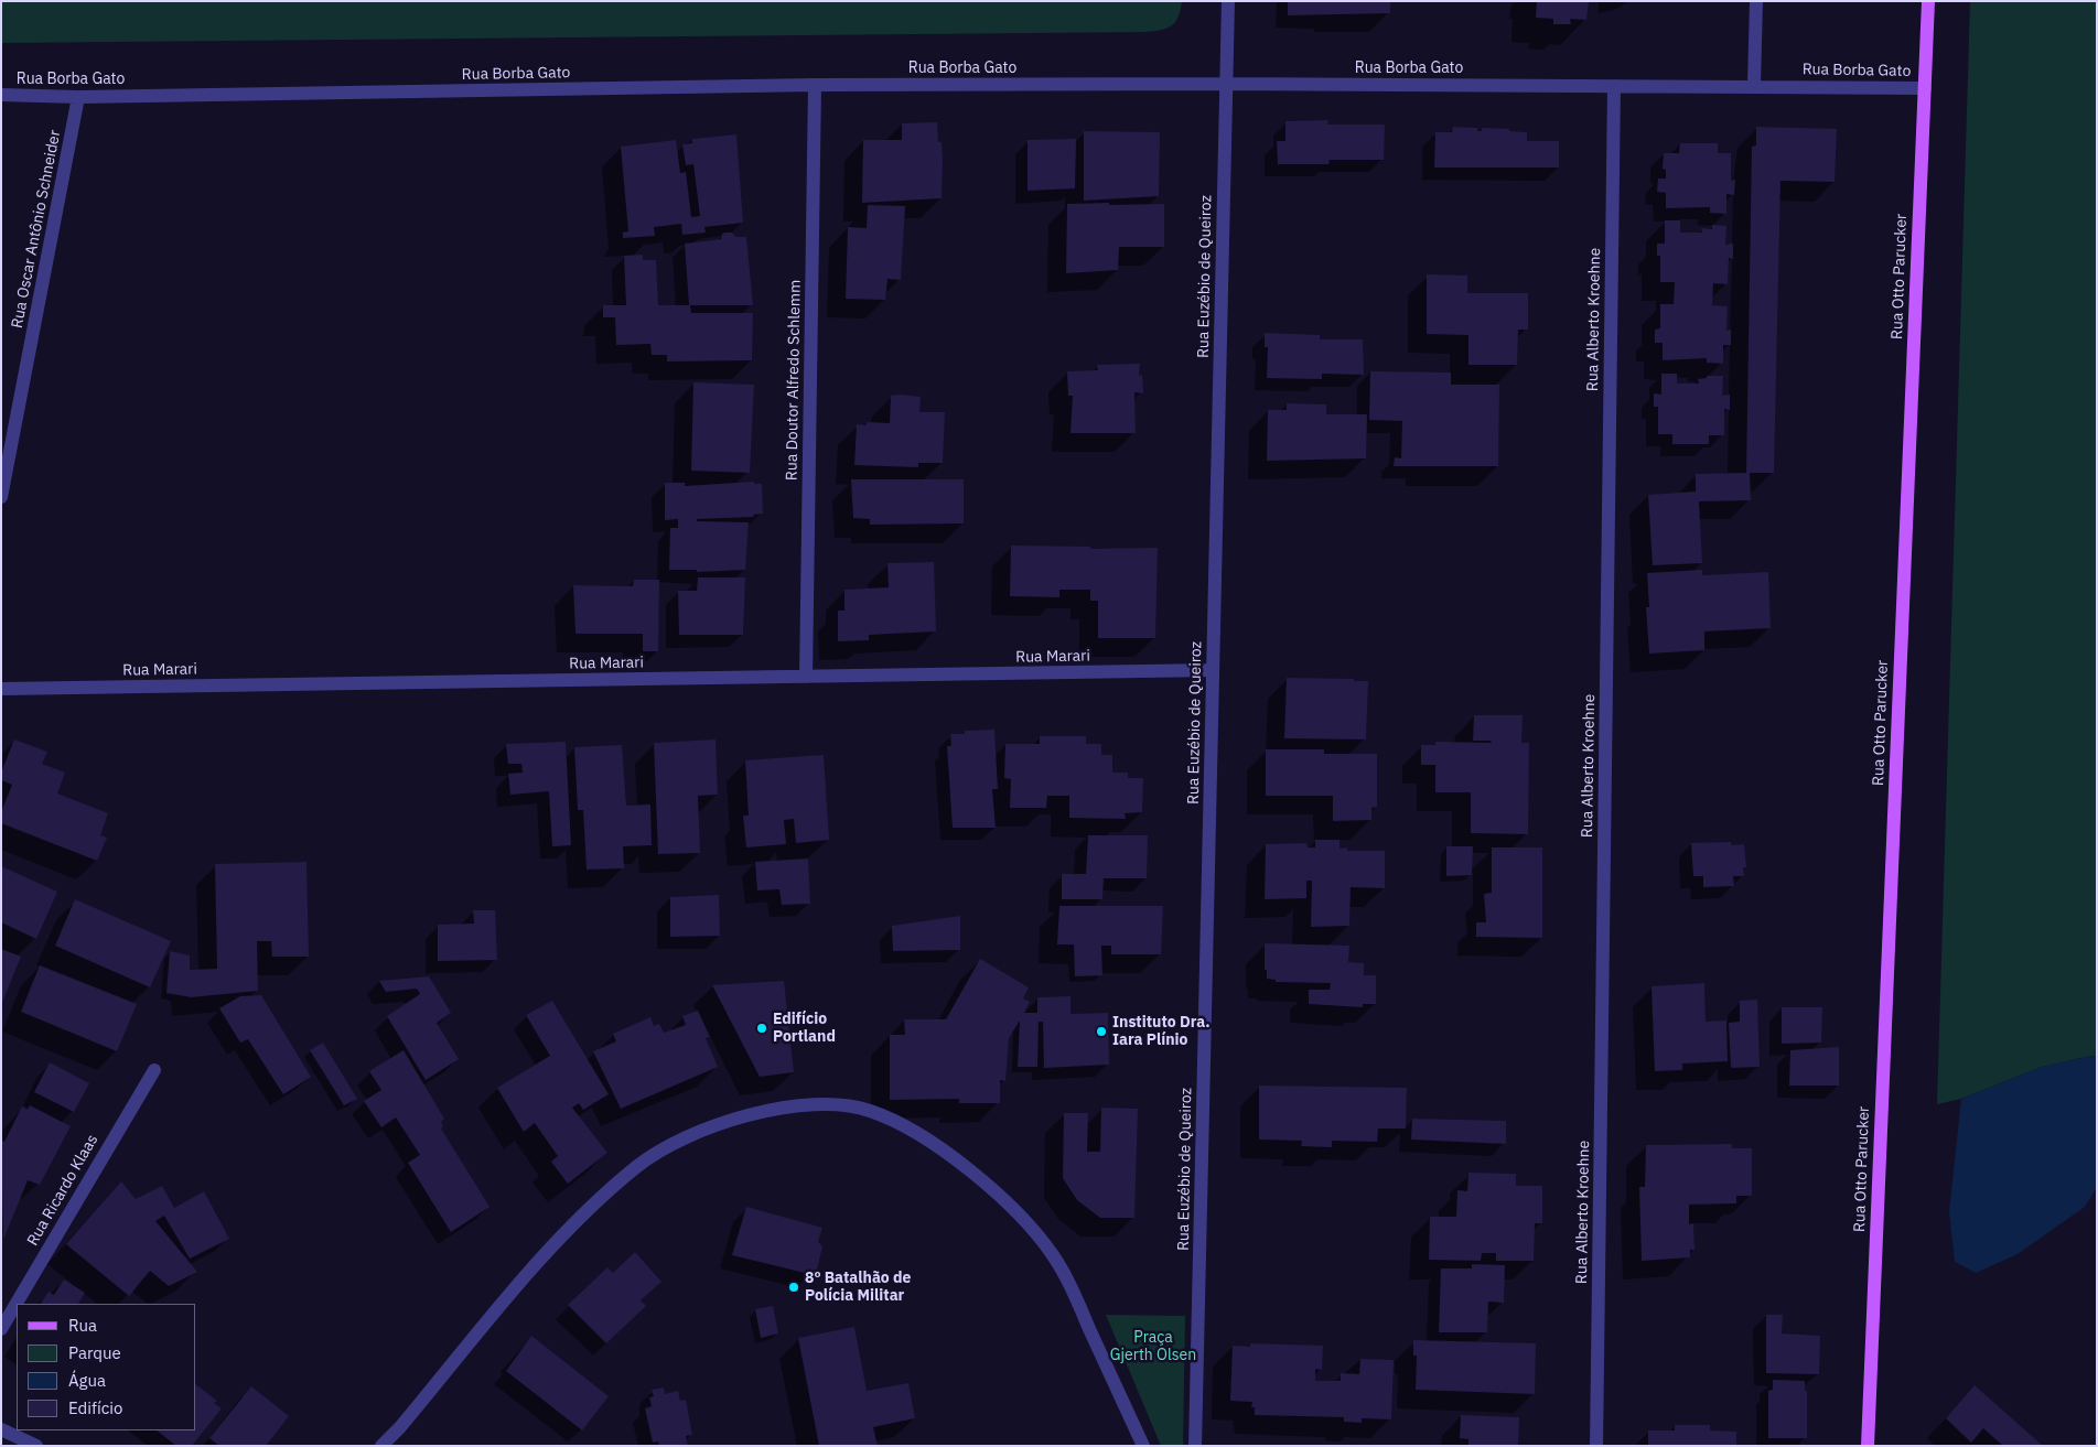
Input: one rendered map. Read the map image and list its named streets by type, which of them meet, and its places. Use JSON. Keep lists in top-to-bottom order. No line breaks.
{"streets":{"main road":["Rua Otto Parucker"],"street":["Rua Borba Gato","Rua Oscar Antônio Schneider","Rua Euzébio de Queiroz","Rua Alberto Kroehne","Rua Doutor Alfredo Schlemm","Rua Marari","Rua Ricardo Klaas"]},"crossings":[["Rua Borba Gato","Rua Oscar Antônio Schneider"],["Rua Borba Gato","Rua Euzébio de Queiroz"],["Rua Borba Gato","Rua Otto Parucker"],["Rua Borba Gato","Rua Alberto Kroehne"],["Rua Borba Gato","Rua Doutor Alfredo Schlemm"],["Rua Euzébio de Queiroz","Rua Marari"],["Rua Doutor Alfredo Schlemm","Rua Marari"]],"parks":["Praça Gjerth Olsen"],"places":["Edifício Portland","Instituto Dra. Iara Plínio","8º Batalhão de Polícia Militar"],"legend":["Rua","Parque","Água","Edifício"]}
